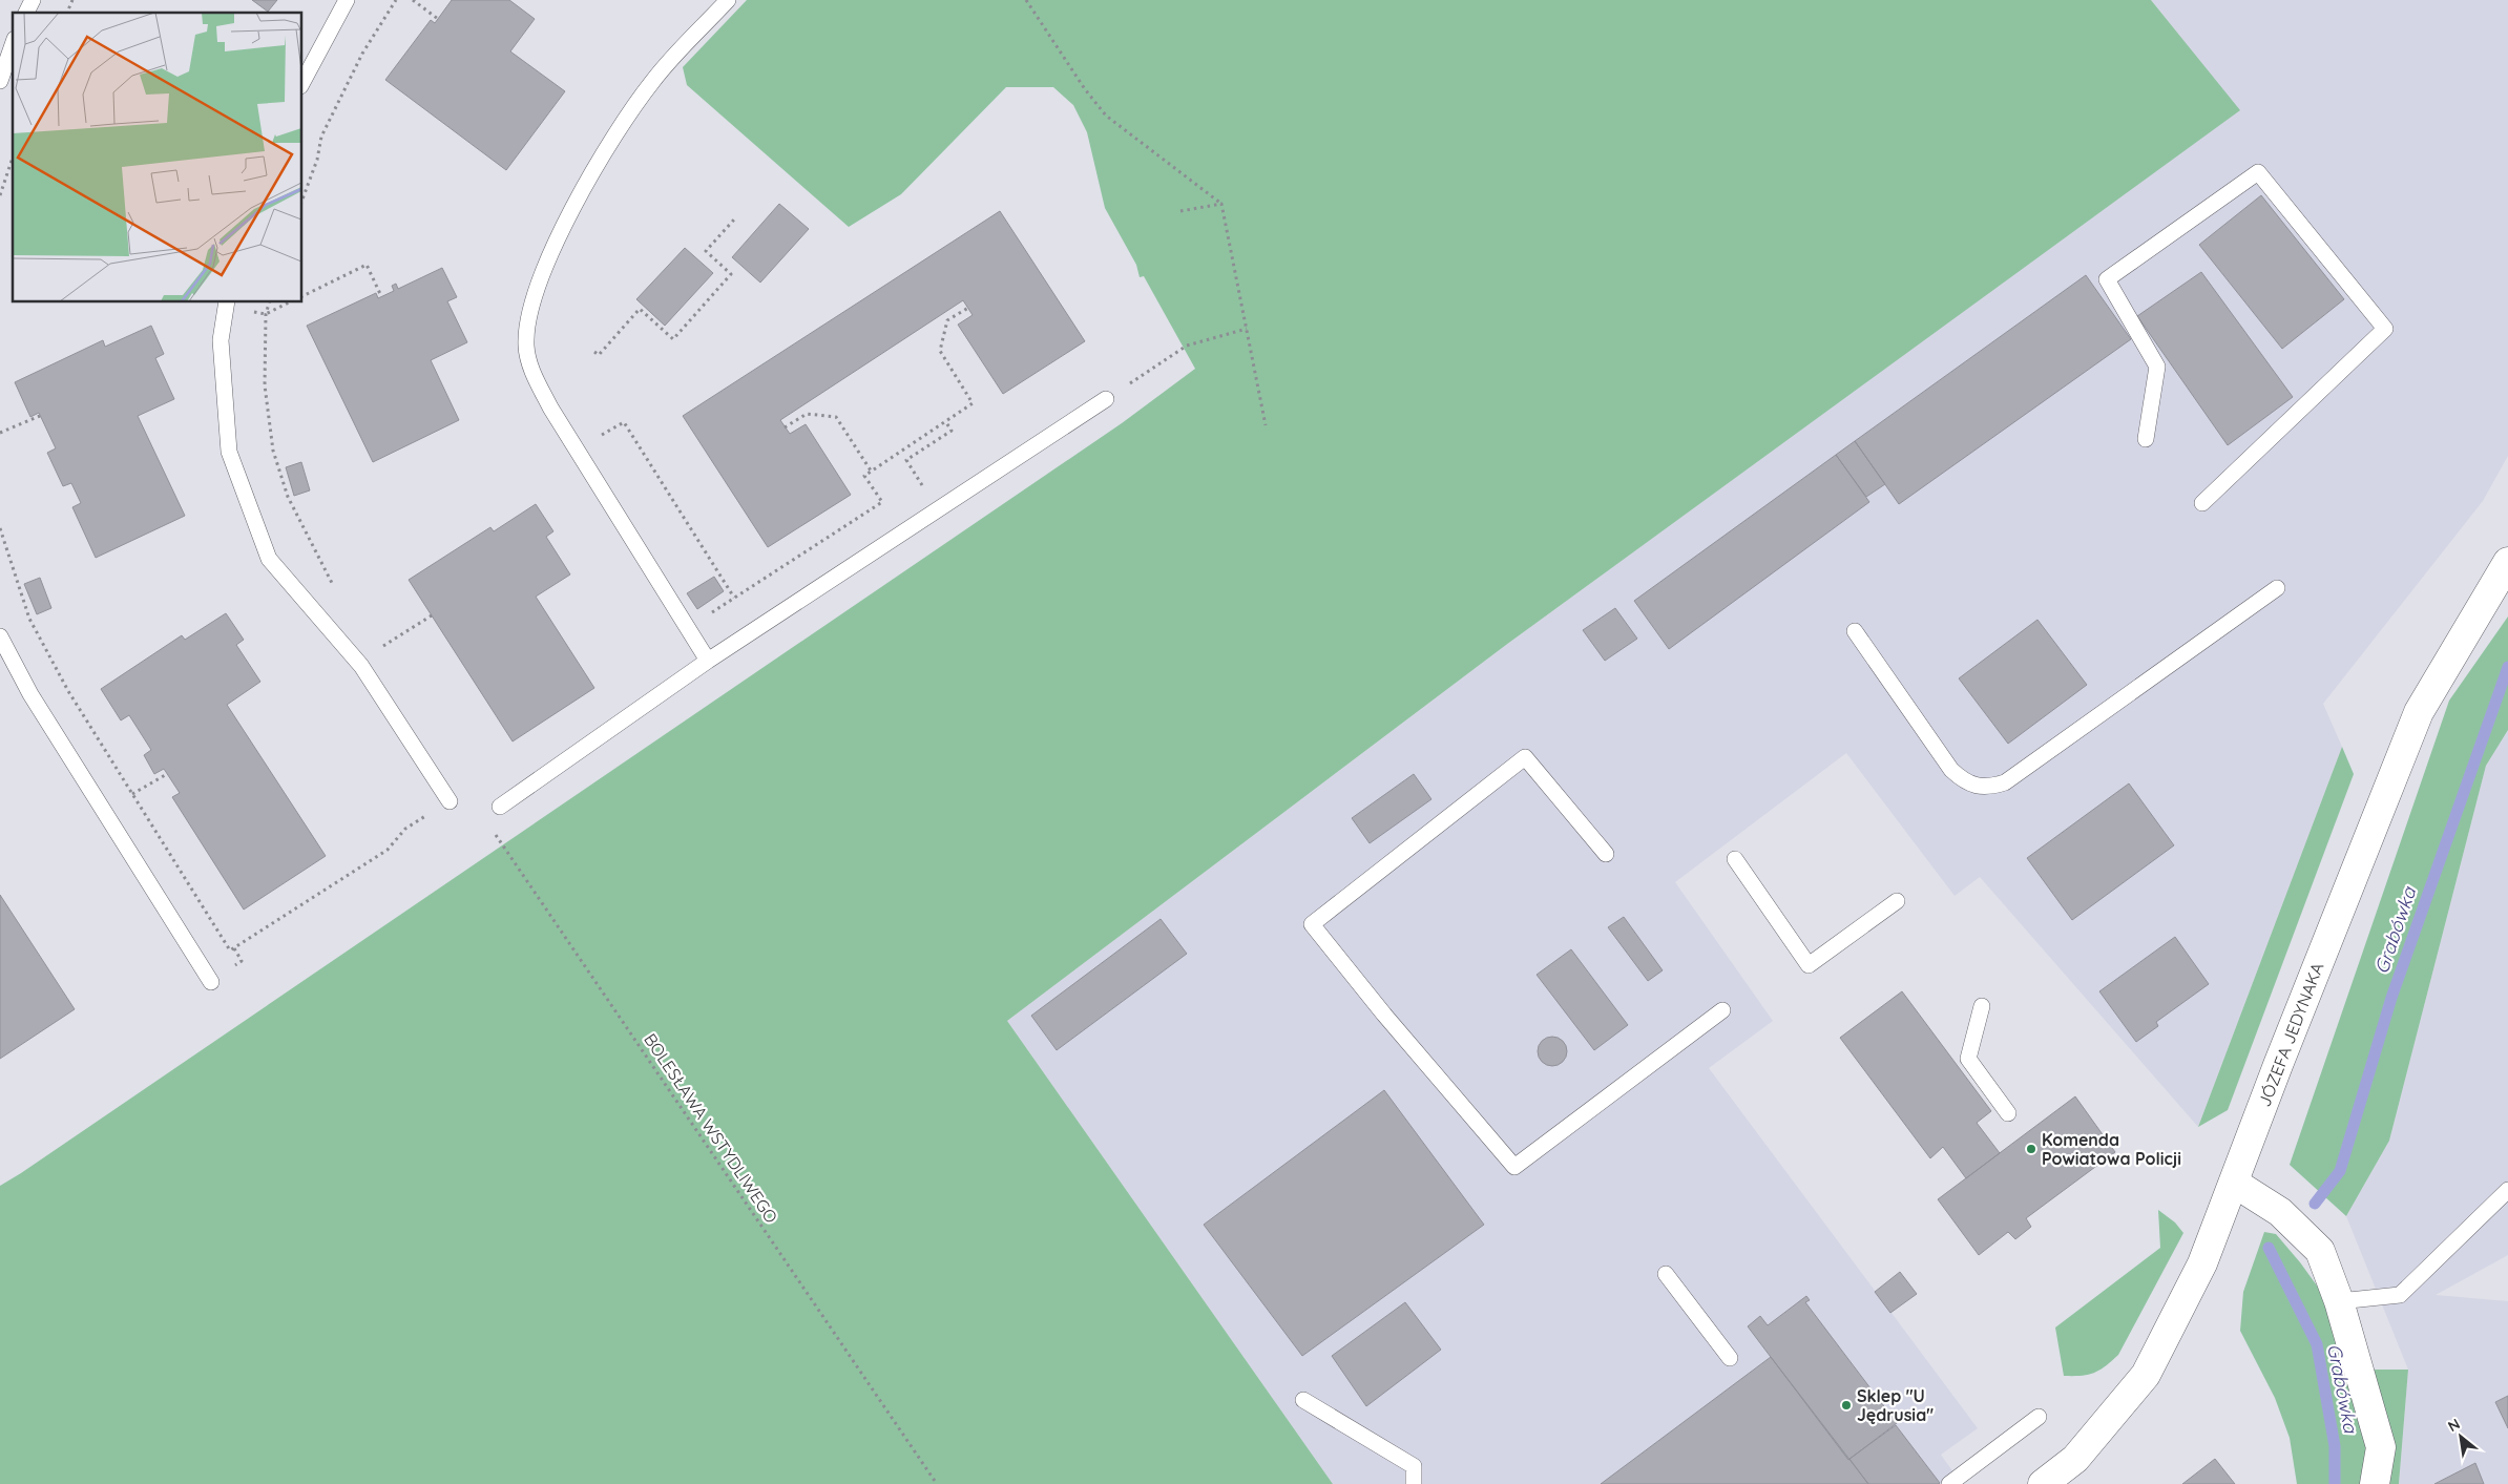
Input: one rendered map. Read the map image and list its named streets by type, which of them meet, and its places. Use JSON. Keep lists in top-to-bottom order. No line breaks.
{"streets":{"street":["JÓZEFA JEDYNAKA"],"path":["BOLESŁAWA WSTYDLIWEGO"]},"water":["Grabówka"],"places":["Komenda Powiatowa Policji","Sklep \"U Jędrusia\""],"north":"top left"}
